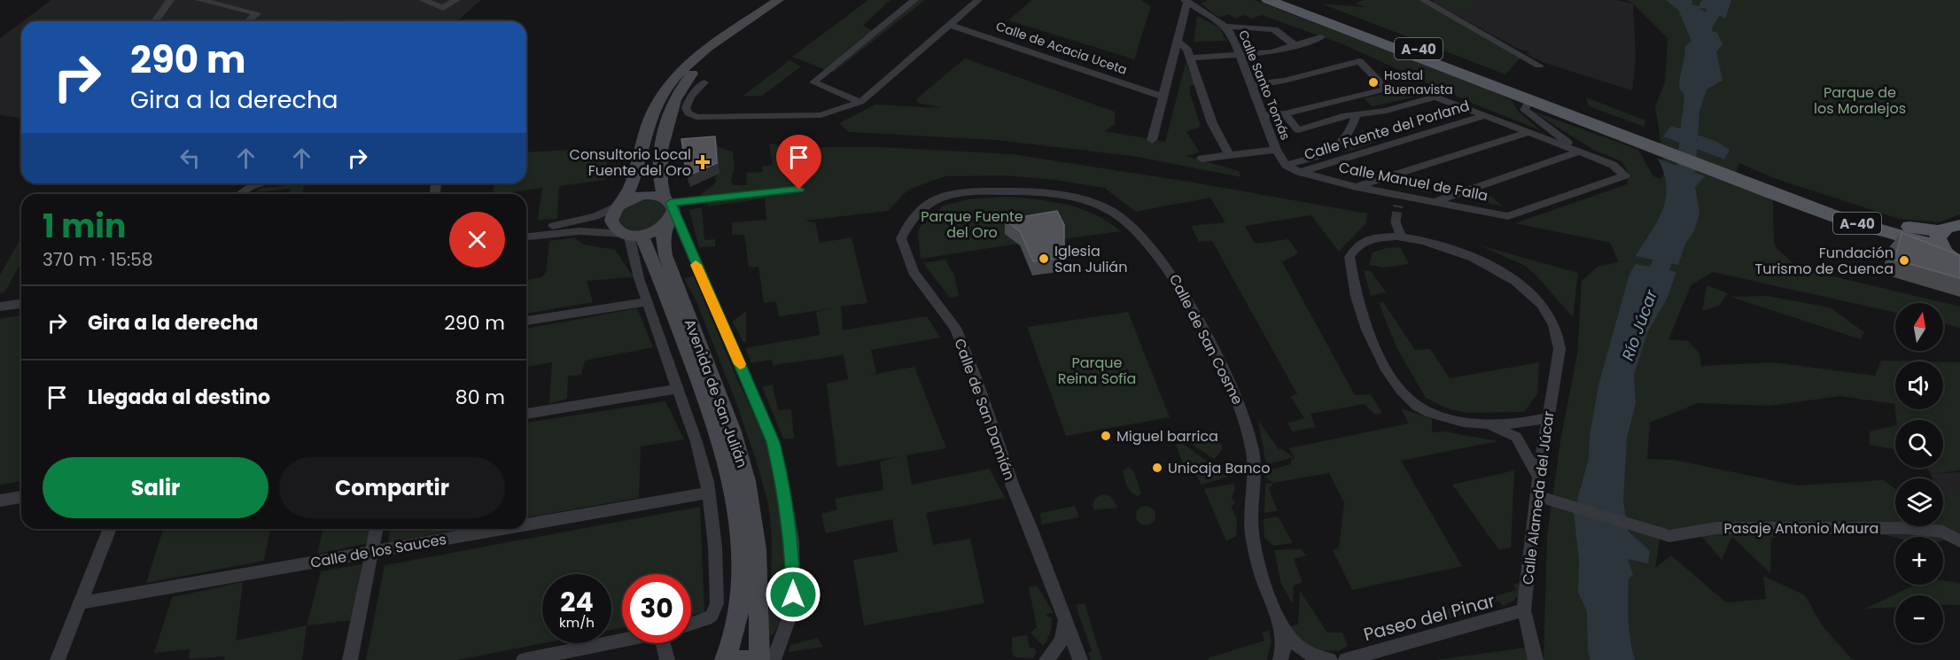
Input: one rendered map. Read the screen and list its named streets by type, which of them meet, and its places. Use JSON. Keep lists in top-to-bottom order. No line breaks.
{"streets":{"main road":["A-40","Avenida de San Julián"],"street":["Calle de Acacia Uceta","Calle Santo Tomás","Calle Fuente del Porland","Calle Manuel de Falla","Calle de San Cosme","Calle de San Damián","Calle Alameda del Júcar","Pasaje Antonio Maura","Calle de los Sauces","Paseo del Pinar"]},"crossings":[["Calle Santo Tomás","Calle Manuel de Falla"],["Calle Fuente del Porland","Calle Manuel de Falla"],["Calle de San Cosme","Calle de San Damián"],["Calle Alameda del Júcar","Pasaje Antonio Maura"],["Calle Alameda del Júcar","Paseo del Pinar"]],"water":["Río Júcar"],"parks":["Parque de los Moralejos","Parque Fuente del Oro","Parque Reina Sofía"],"places":{"other":["Hostal Buenavista","Iglesia San Julián","Fundación Turismo de Cuenca","Miguel barrica","Unicaja Banco"],"health":["Consultorio Local Fuente del Oro"]},"north":"top","page":{"turn":["290 m","Gira a la derecha"],"heading":["1 min","370 m · 15:58"],"list":[{"name":"Gira a la derecha","value":"290 m"},{"name":"Llegada al destino","value":"80 m"}],"map_buttons":["+","−"],"buttons":["Salir","Compartir"],"speed":"24 km/h","limit":"30"}}
